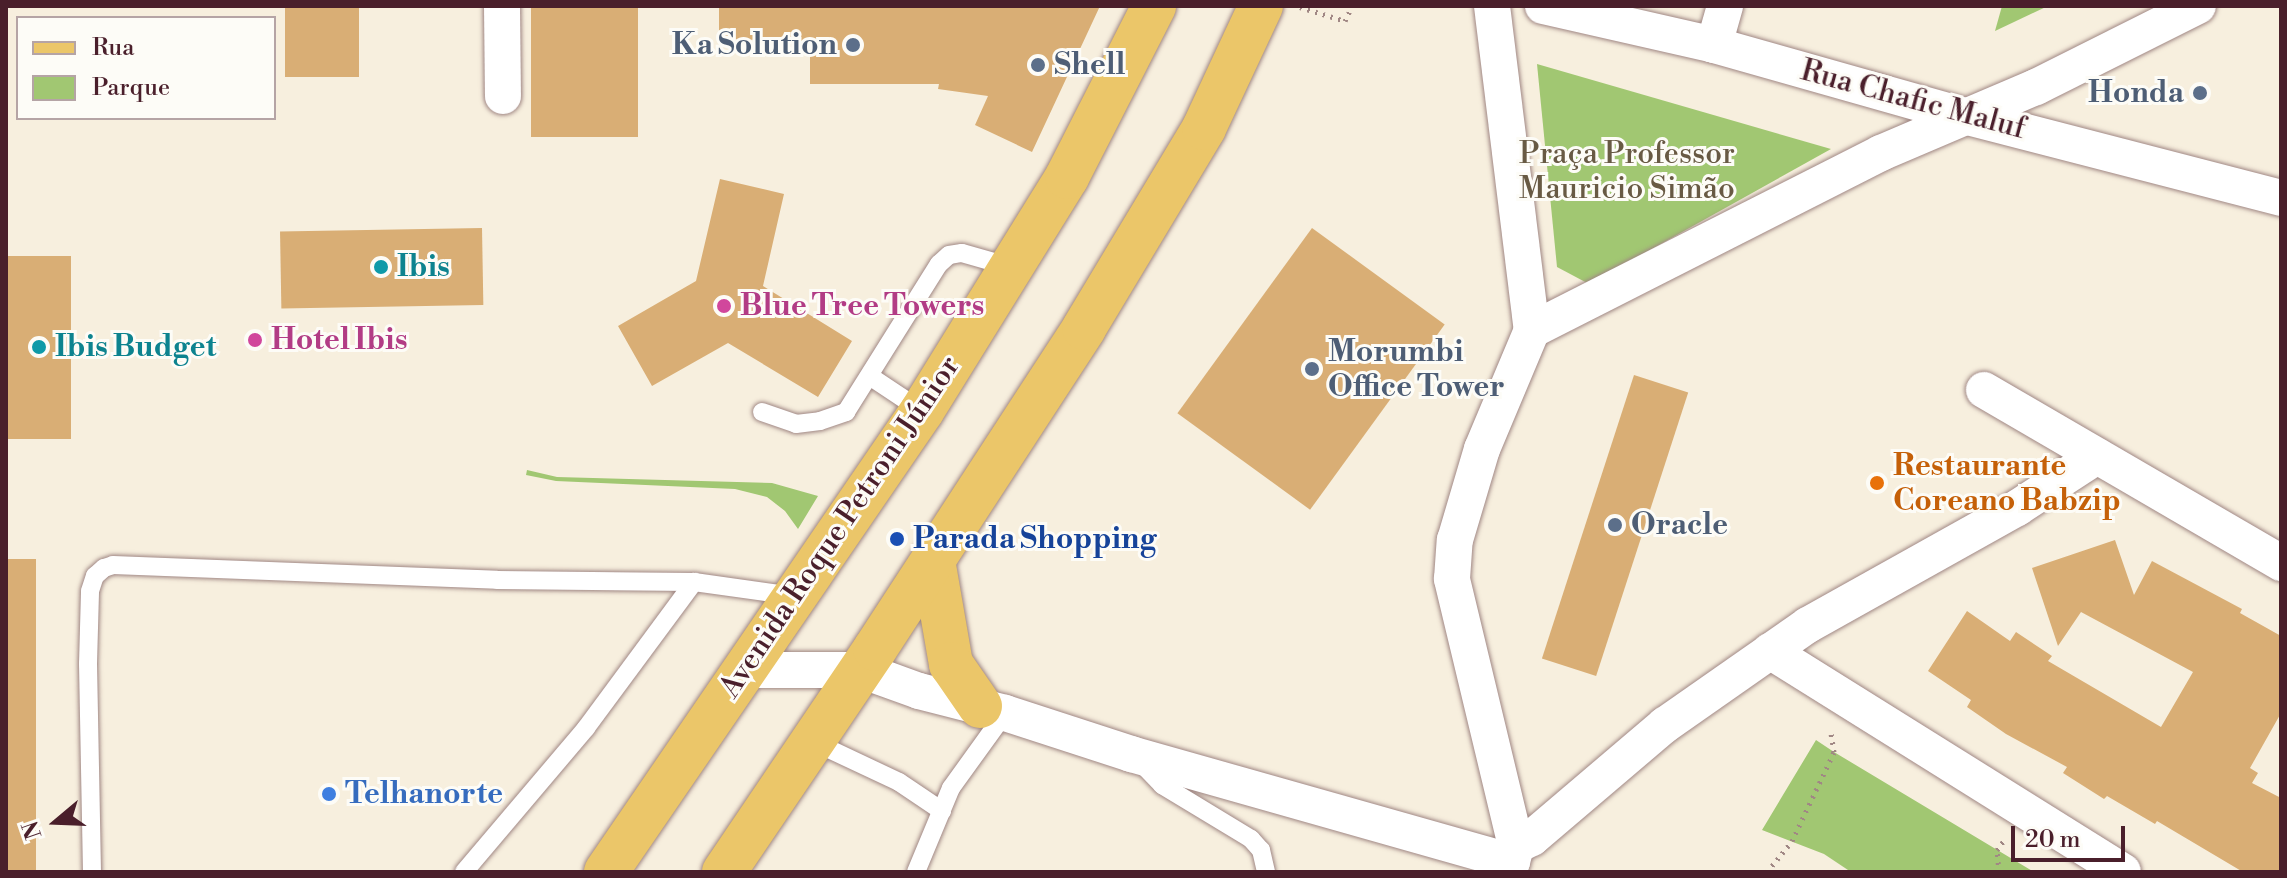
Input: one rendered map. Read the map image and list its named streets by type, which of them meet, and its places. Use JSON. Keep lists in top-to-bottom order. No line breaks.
{"streets":{"main road":["Avenida Roque Petroni Júnior"],"street":["Rua Chafic Maluf"]},"parks":["Praça Professor Mauricio Simão"],"places":["Ka Solution","Shell","Honda","Ibis","Blue Tree Towers","Hotel Ibis","Ibis Budget","Morumbi Office Tower","Restaurante Coreano Babzip","Oracle","Parada Shopping","Telhanorte"],"legend":["Rua","Parque"],"scale_bar":"20 m","north":"left"}
